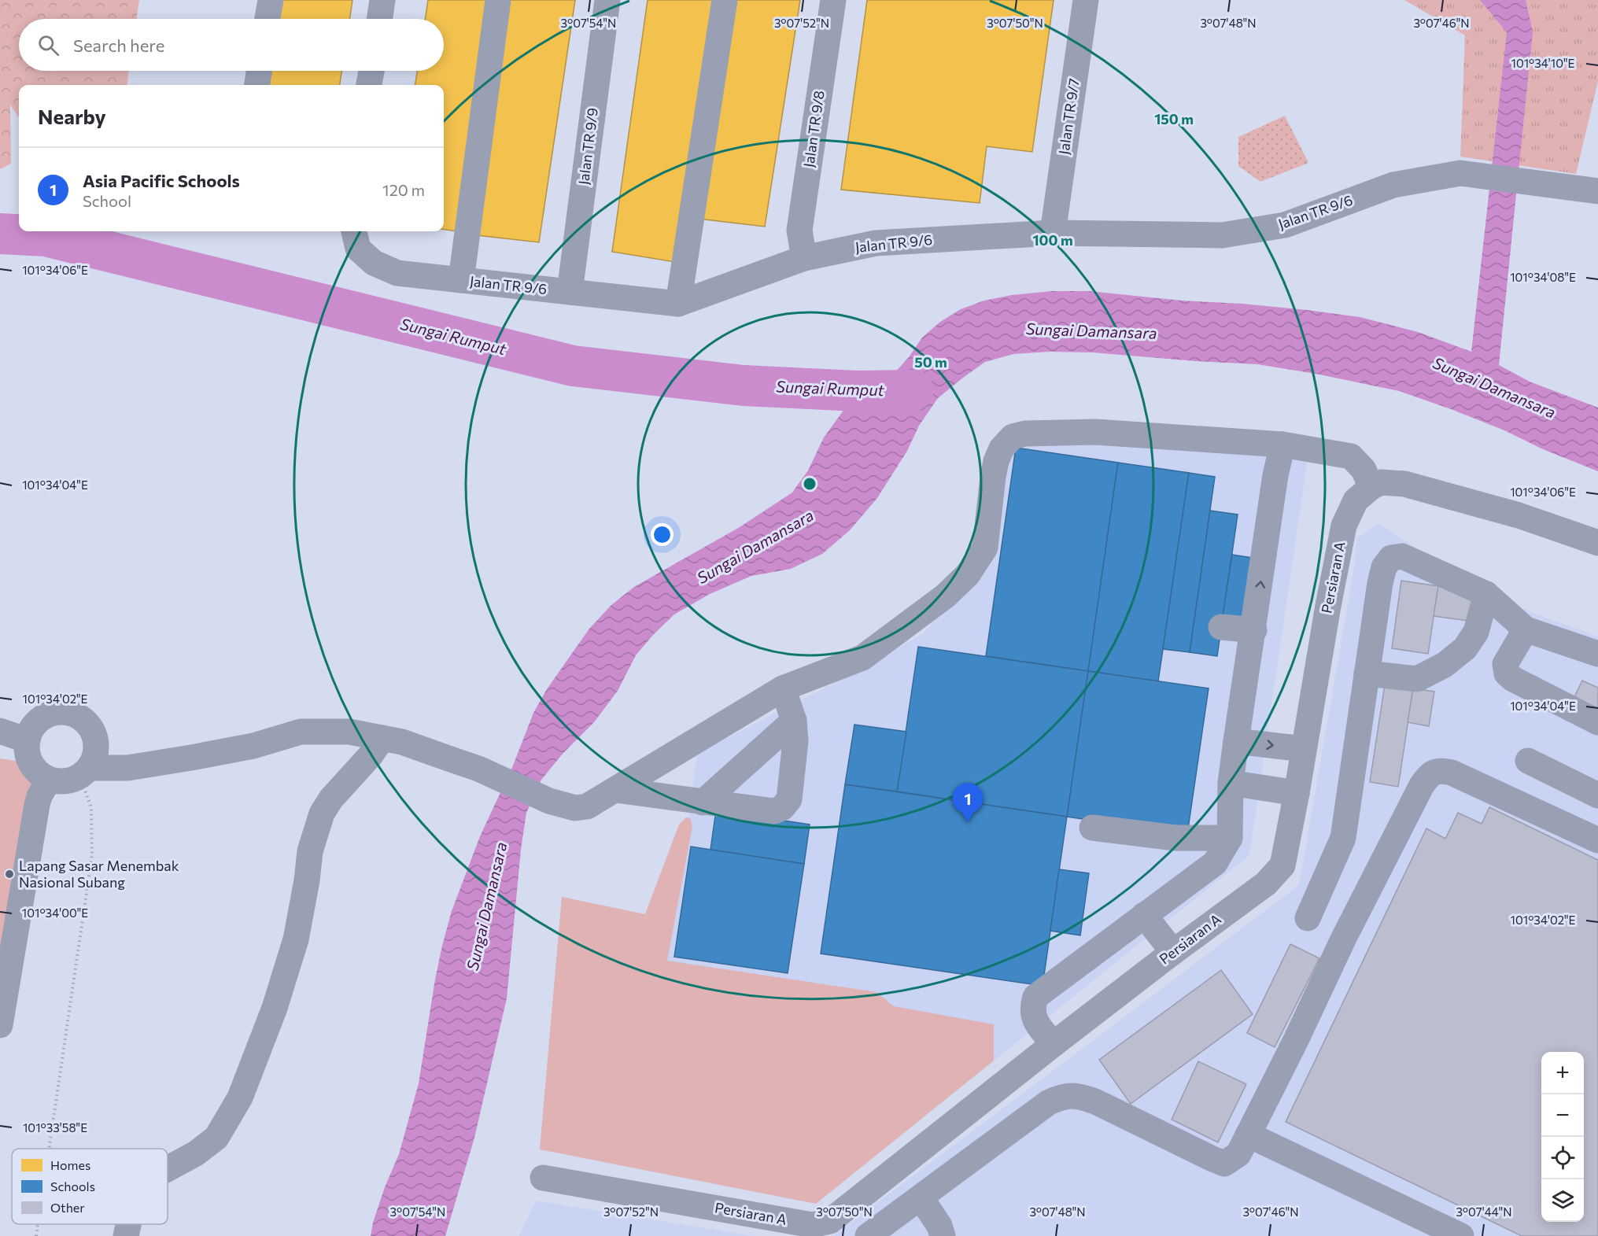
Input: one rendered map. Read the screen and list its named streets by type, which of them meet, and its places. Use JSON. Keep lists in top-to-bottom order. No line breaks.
{"streets":{"street":["Jalan TR 9/7","Jalan TR 9/8","Jalan TR 9/9","Jalan TR 9/6","Persiaran A"]},"crossings":[["Jalan TR 9/7","Jalan TR 9/6"],["Jalan TR 9/8","Jalan TR 9/6"],["Jalan TR 9/9","Jalan TR 9/6"]],"water":["Sungai Damansara","Sungai Rumput"],"places":["Lapang Sasar Menembak Nasional Subang"],"legend":["Homes","Schools","Other"],"page":{"search":"Search here","heading":"Nearby","list":[{"mark":"1","name":"Asia Pacific Schools","note":"School","value":"120 m"}],"pins":"1","map_buttons":["+","−"]},"coordinates":["3°07'54\"N","3°07'52\"N","3°07'50\"N","3°07'48\"N","3°07'46\"N","101°34'10\"E","101°34'06\"E","101°34'08\"E","101°34'04\"E","101°34'02\"E","101°34'00\"E","101°33'58\"E","3°07'44\"N"],"rings":["150 m","100 m","50 m"]}
